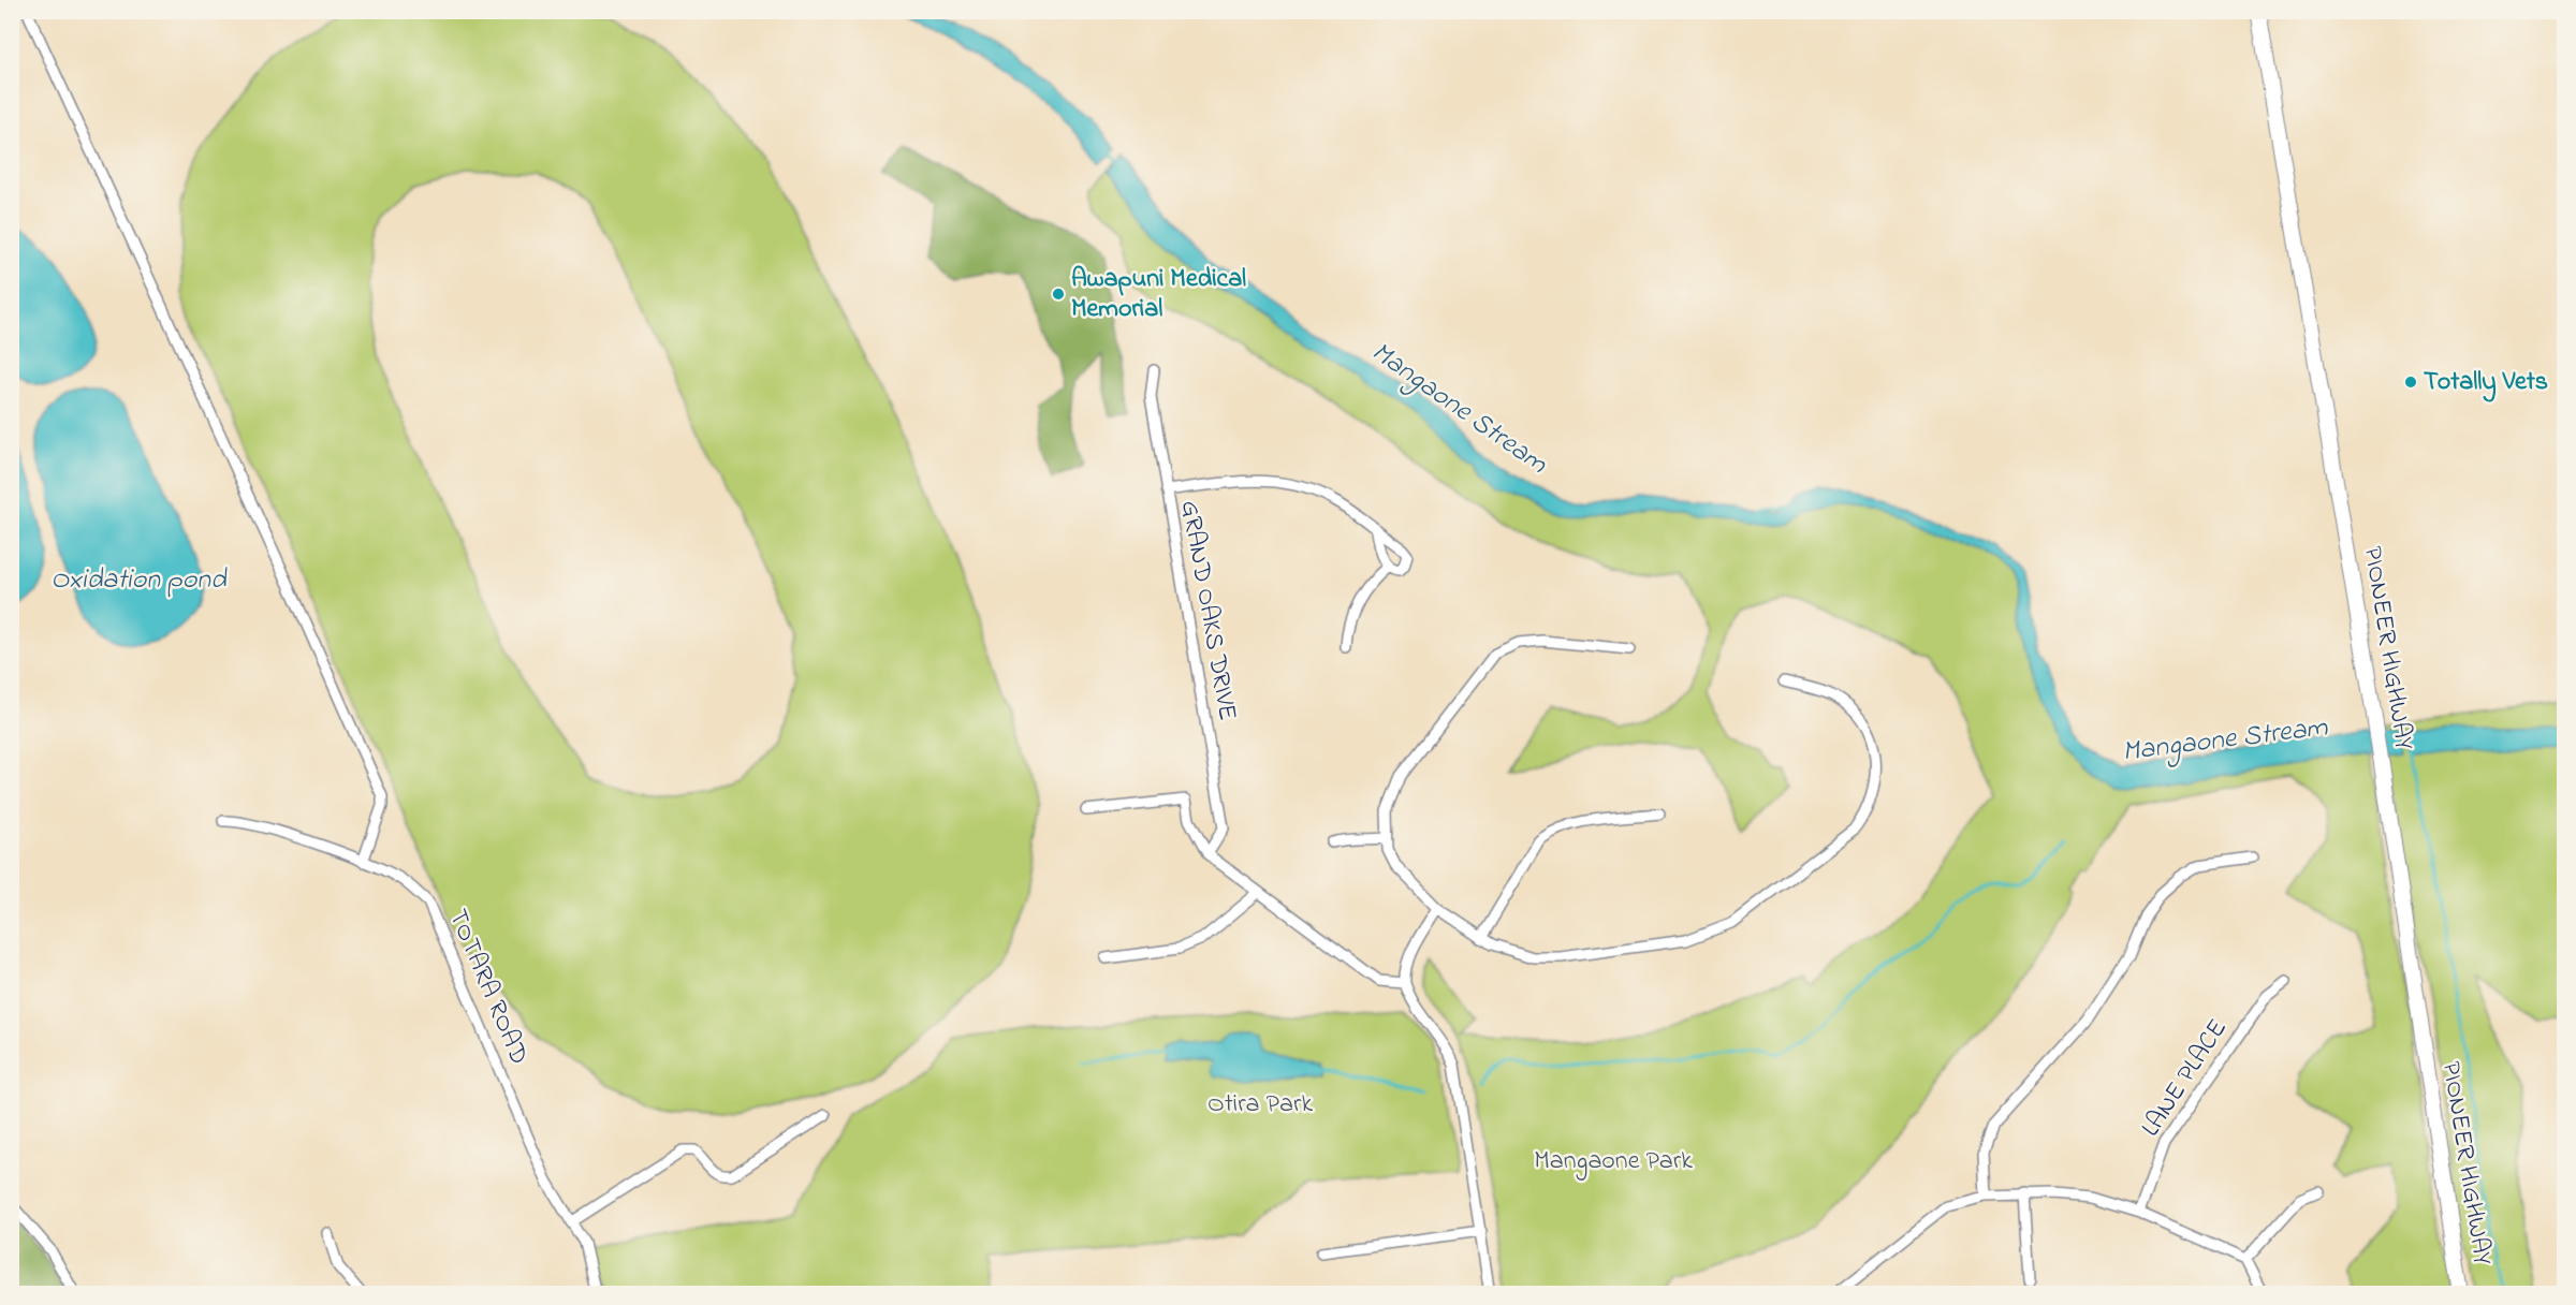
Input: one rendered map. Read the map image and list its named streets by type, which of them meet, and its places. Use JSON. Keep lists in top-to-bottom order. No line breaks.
{"streets":{"main road":["PIONEER HIGHWAY"],"street":["GRAND OAKS DRIVE","TOTARA ROAD","LANE PLACE"]},"water":["Mangaone Stream","Oxidation pond"],"parks":["Otira Park","Mangaone Park"],"places":["Awapuni Medical Memorial","Totally Vets"]}
